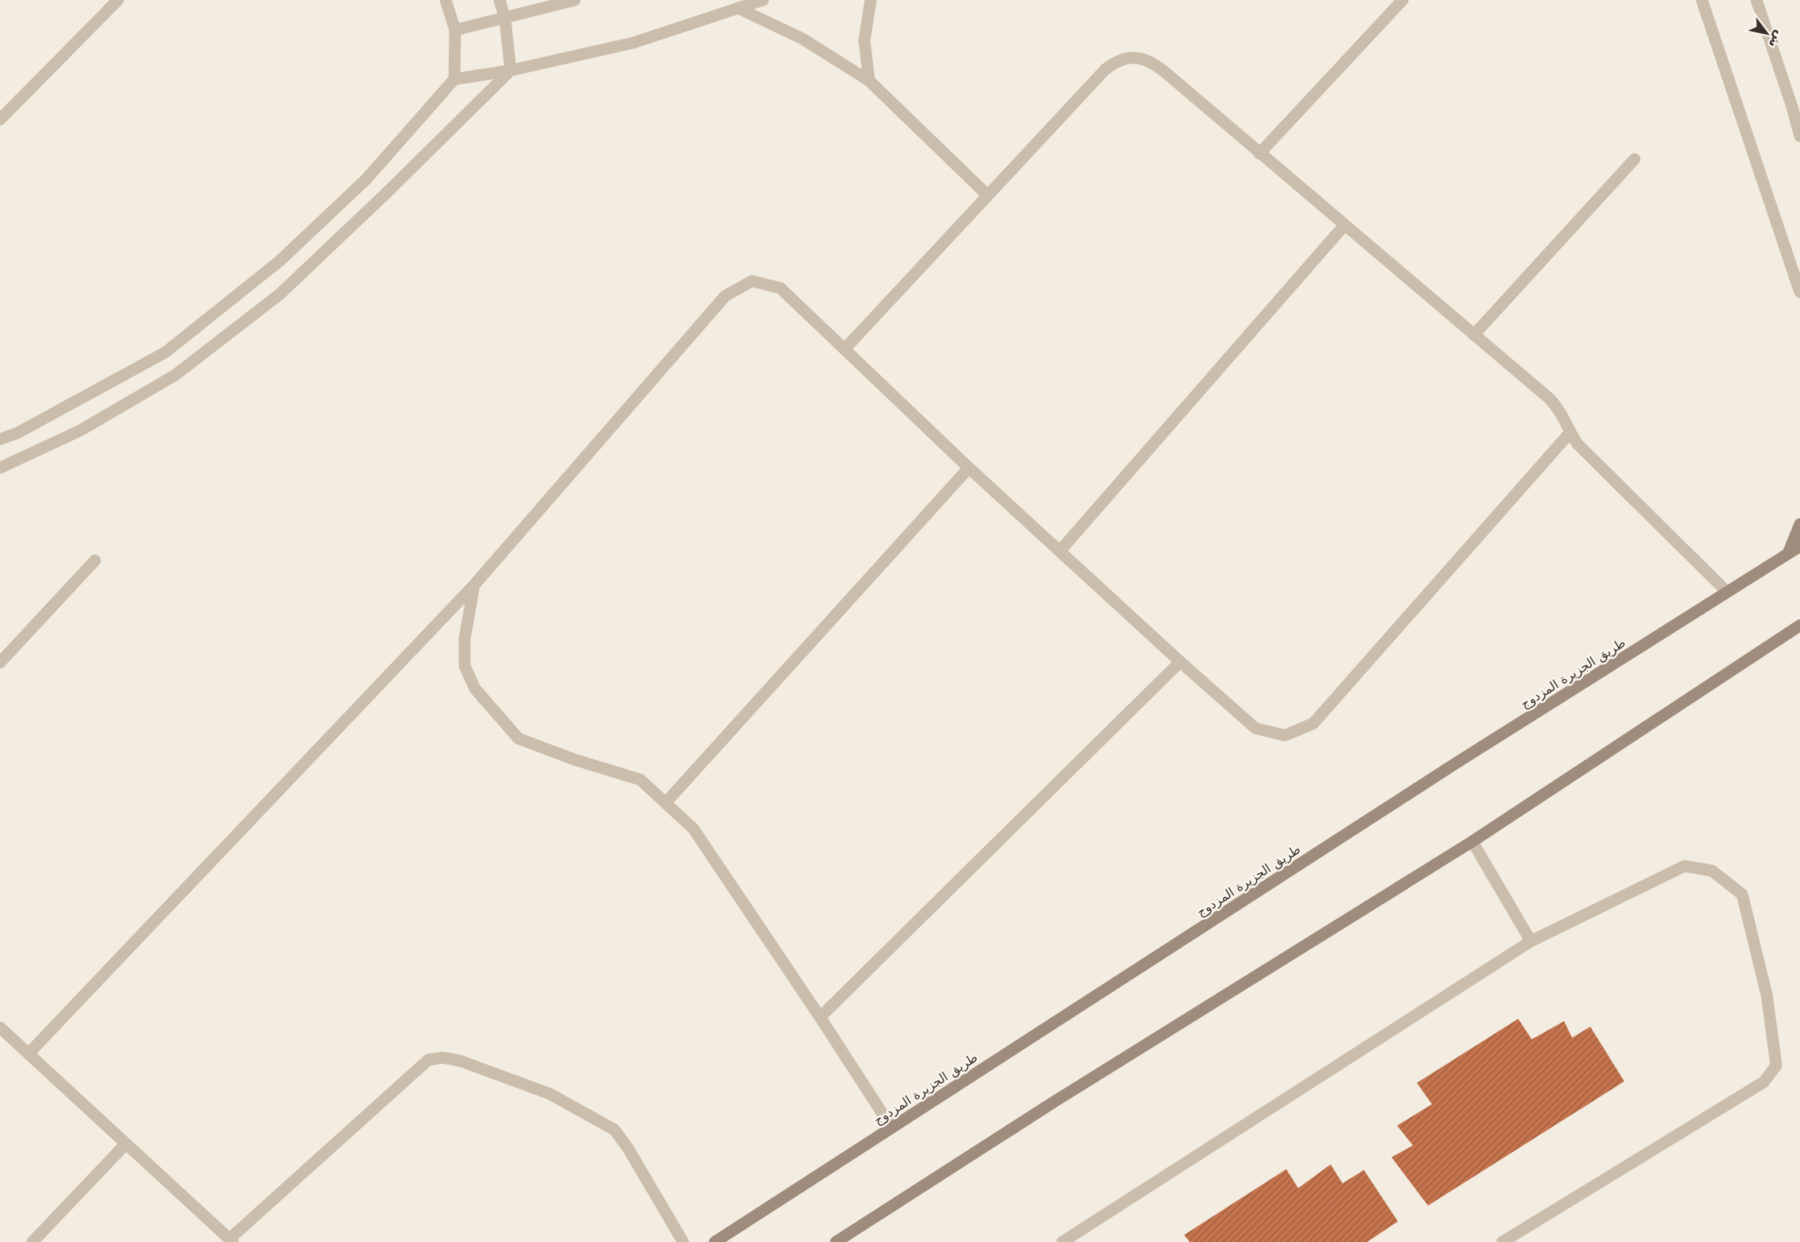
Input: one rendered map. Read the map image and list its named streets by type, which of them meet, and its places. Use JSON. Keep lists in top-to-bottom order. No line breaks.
{"streets":{"main road":["طريق الجزيرة المزدوج"]},"north":"bottom right"}
